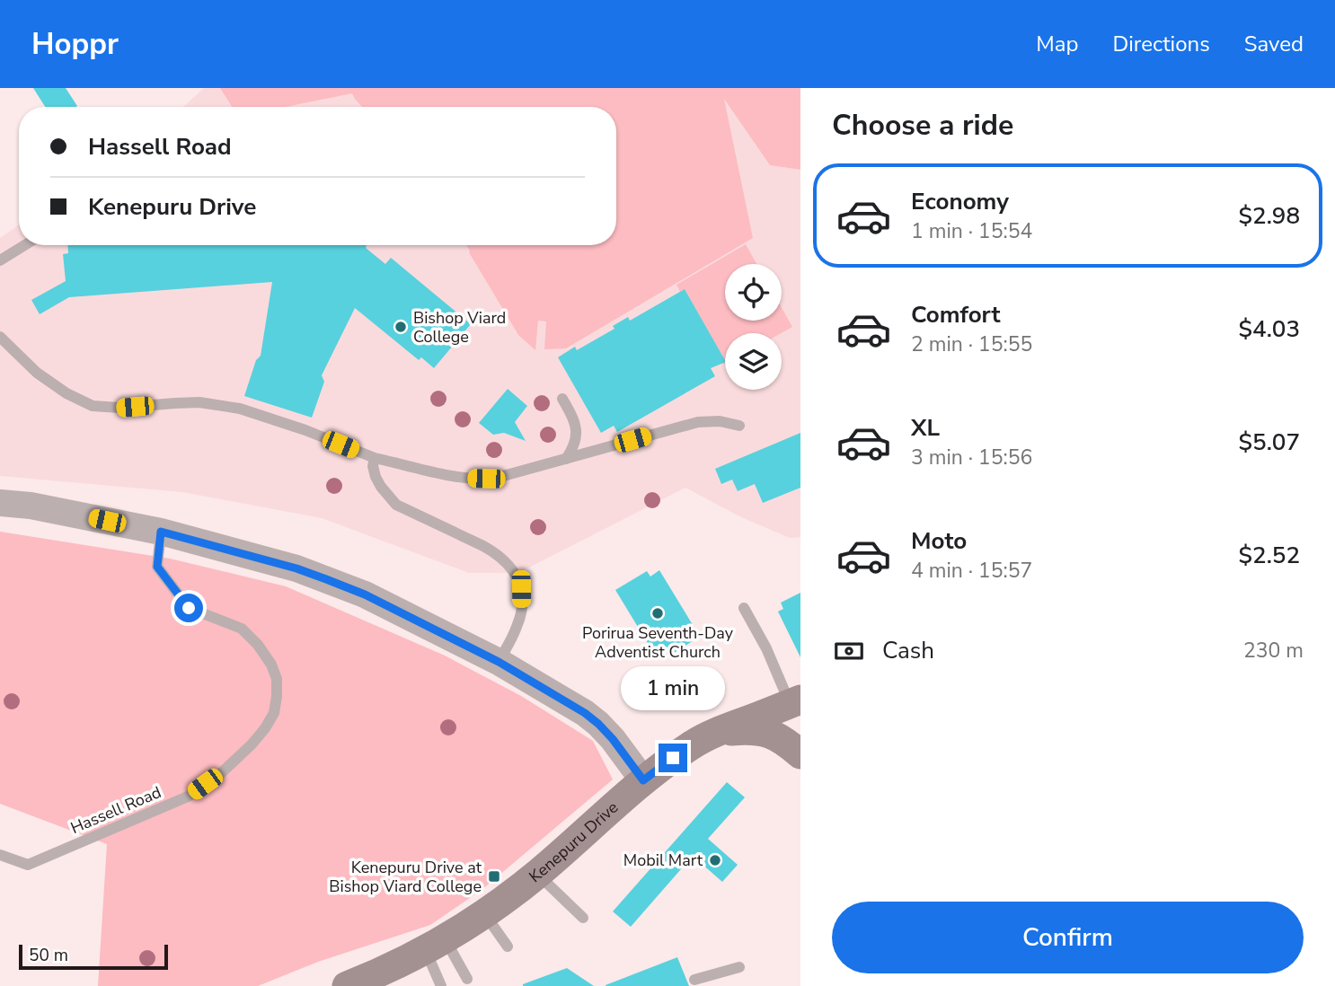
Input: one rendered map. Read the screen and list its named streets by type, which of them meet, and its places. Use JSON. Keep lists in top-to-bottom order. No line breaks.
{"streets":{"main road":["Kenepuru Drive"],"lane":["Hassell Road"]},"places":{"other":["Bishop Viard College","Porirua Seventh-Day Adventist Church","Mobil Mart"],"transit":["Kenepuru Drive at Bishop Viard College"]},"scale_bar":"50 m","page":{"header":"Hoppr","nav":["Map","Directions","Saved"],"heading":"Choose a ride","banner":["Hassell Road","Kenepuru Drive"],"list":[{"name":"Economy","note":"1 min · 15:54","value":"$2.98"},{"name":"Comfort","note":"2 min · 15:55","value":"$4.03"},{"name":"XL","note":"3 min · 15:56","value":"$5.07"},{"name":"Moto","note":"4 min · 15:57","value":"$2.52"}],"pay":["Cash","230 m"],"bubble":"1 min","buttons":"Confirm","scale":"50 m"}}
